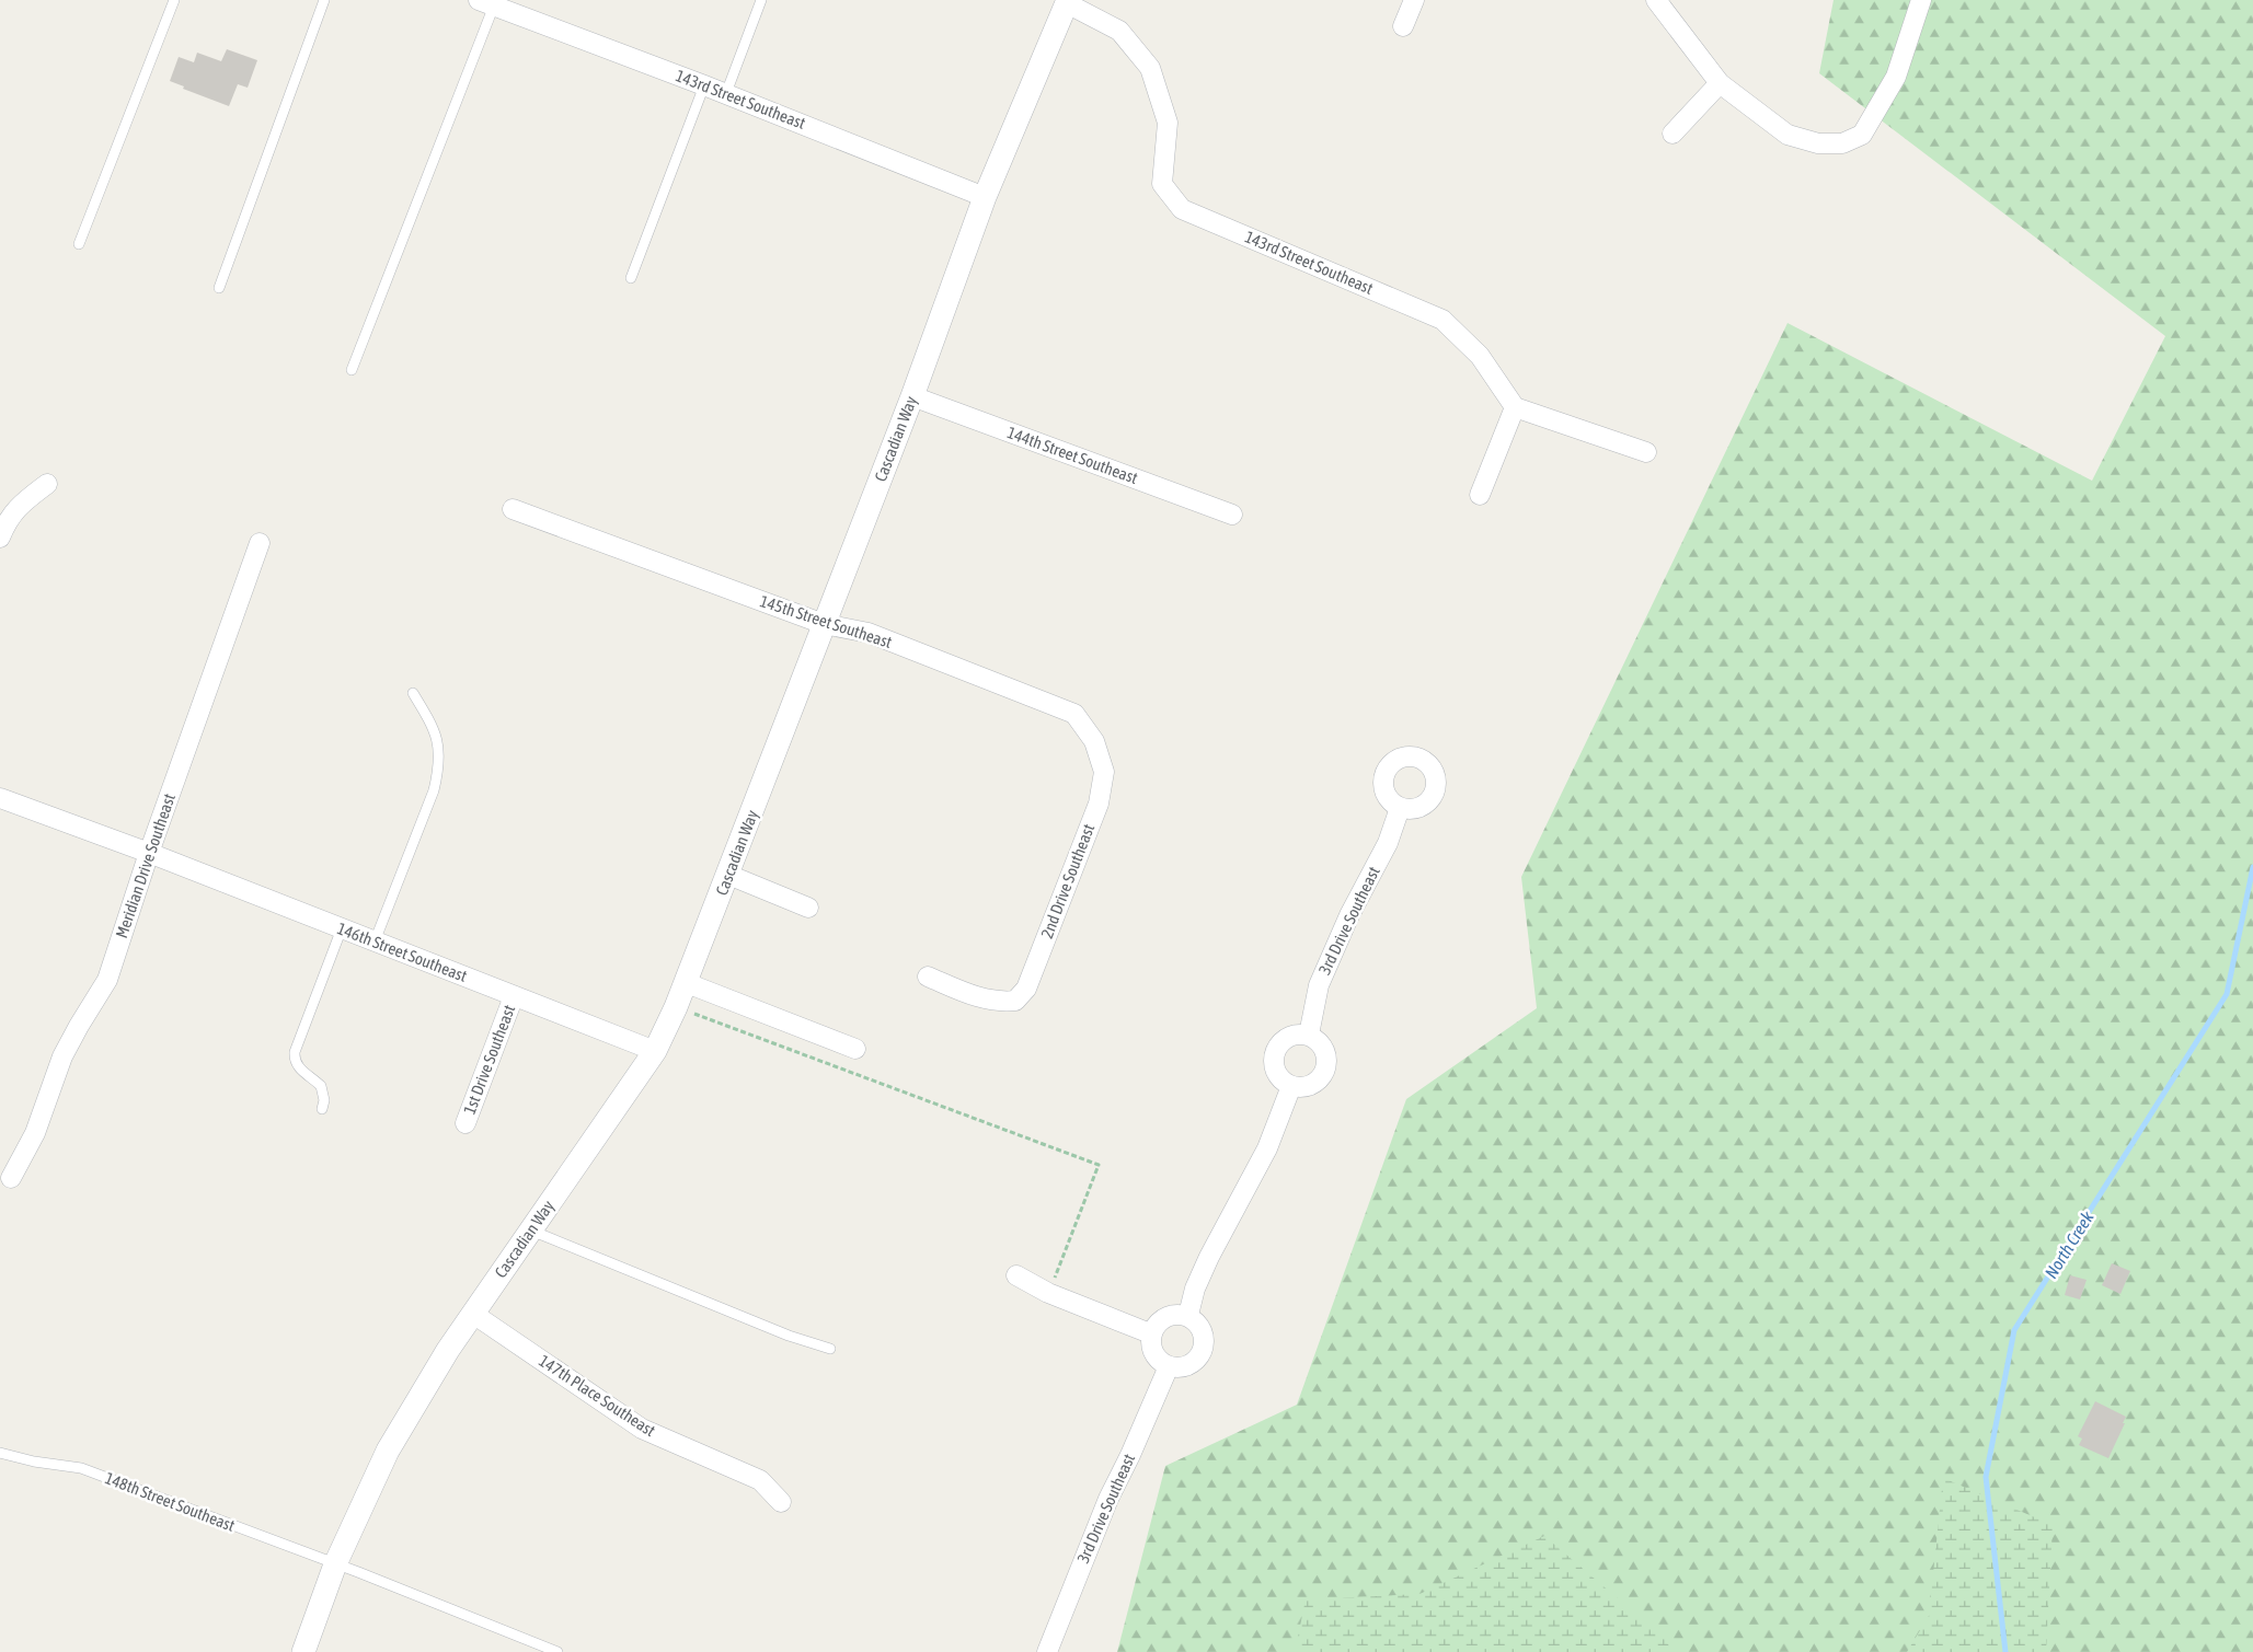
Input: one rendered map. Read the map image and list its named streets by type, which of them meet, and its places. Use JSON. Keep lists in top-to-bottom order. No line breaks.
{"streets":{"street":["143rd Street Southeast","Cascadian Way","144th Street Southeast","145th Street Southeast","Meridian Drive Southeast","2nd Drive Southeast","3rd Drive Southeast","146th Street Southeast","1st Drive Southeast","147th Place Southeast"],"lane":["148th Street Southeast"]},"crossings":[["143rd Street Southeast","Cascadian Way"],["Cascadian Way","144th Street Southeast"],["Cascadian Way","145th Street Southeast"],["Cascadian Way","146th Street Southeast"],["Cascadian Way","147th Place Southeast"],["Cascadian Way","148th Street Southeast"],["145th Street Southeast","2nd Drive Southeast"],["Meridian Drive Southeast","146th Street Southeast"],["146th Street Southeast","1st Drive Southeast"]],"water":["North Creek"]}
